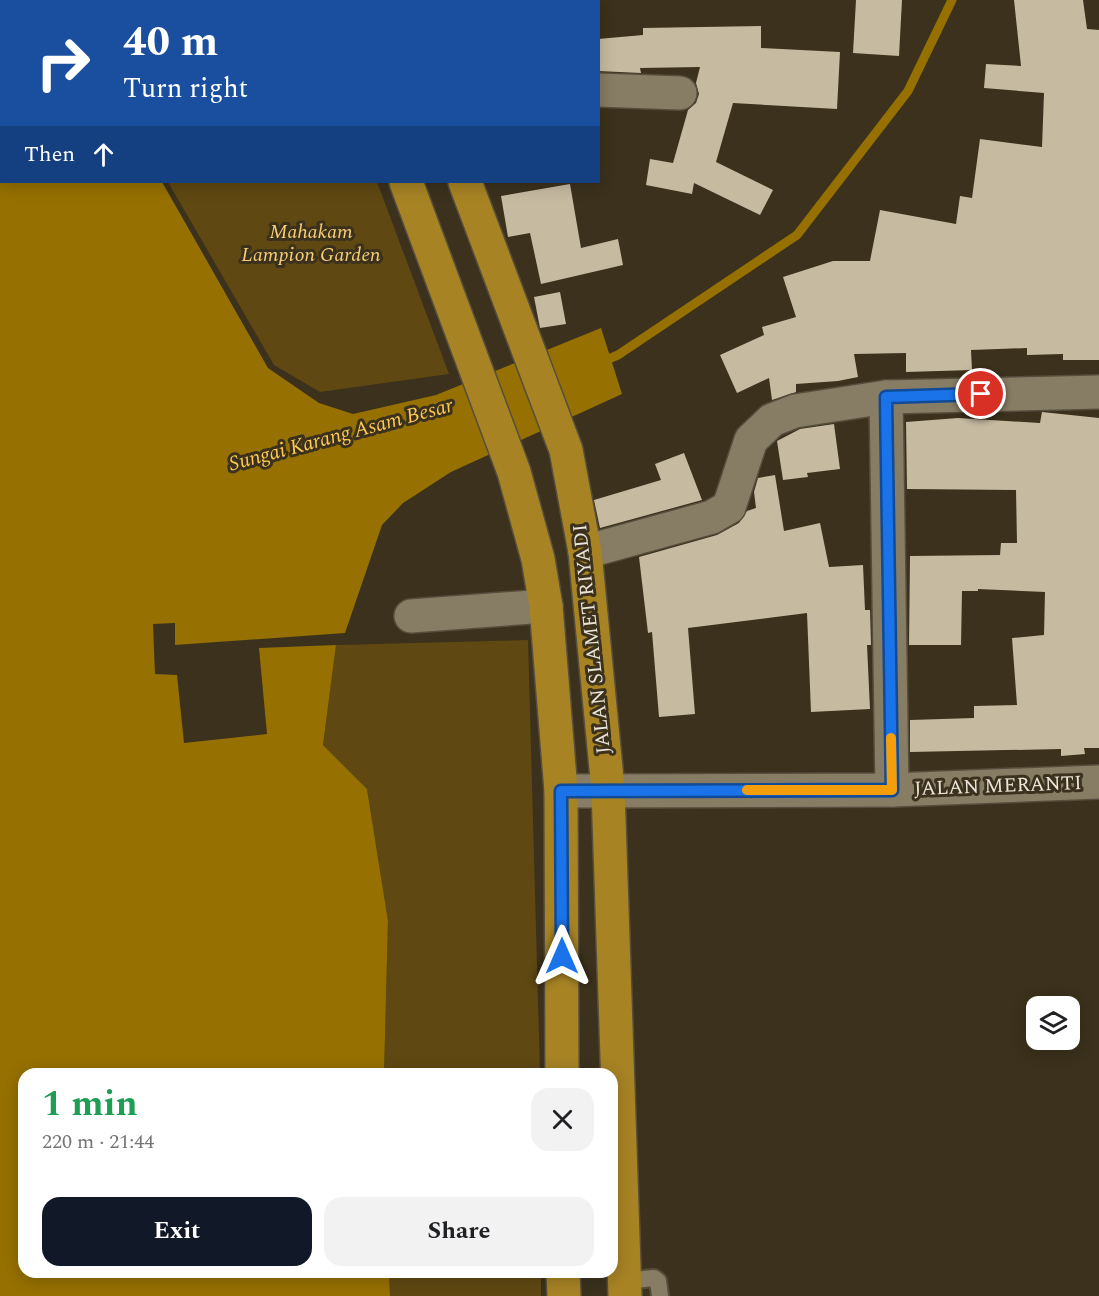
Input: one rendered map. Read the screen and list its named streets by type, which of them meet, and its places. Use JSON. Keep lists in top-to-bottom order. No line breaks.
{"streets":{"highway":["JALAN SLAMET RIYADI"],"street":["JALAN MERANTI"]},"crossings":[["JALAN SLAMET RIYADI","JALAN MERANTI"]],"water":["Sungai Karang Asam Besar"],"parks":["Mahakam Lampion Garden"],"page":{"turn":["40 m","Turn right"],"then":"Then","heading":["1 min","220 m · 21:44"],"buttons":["Exit","Share"]}}
